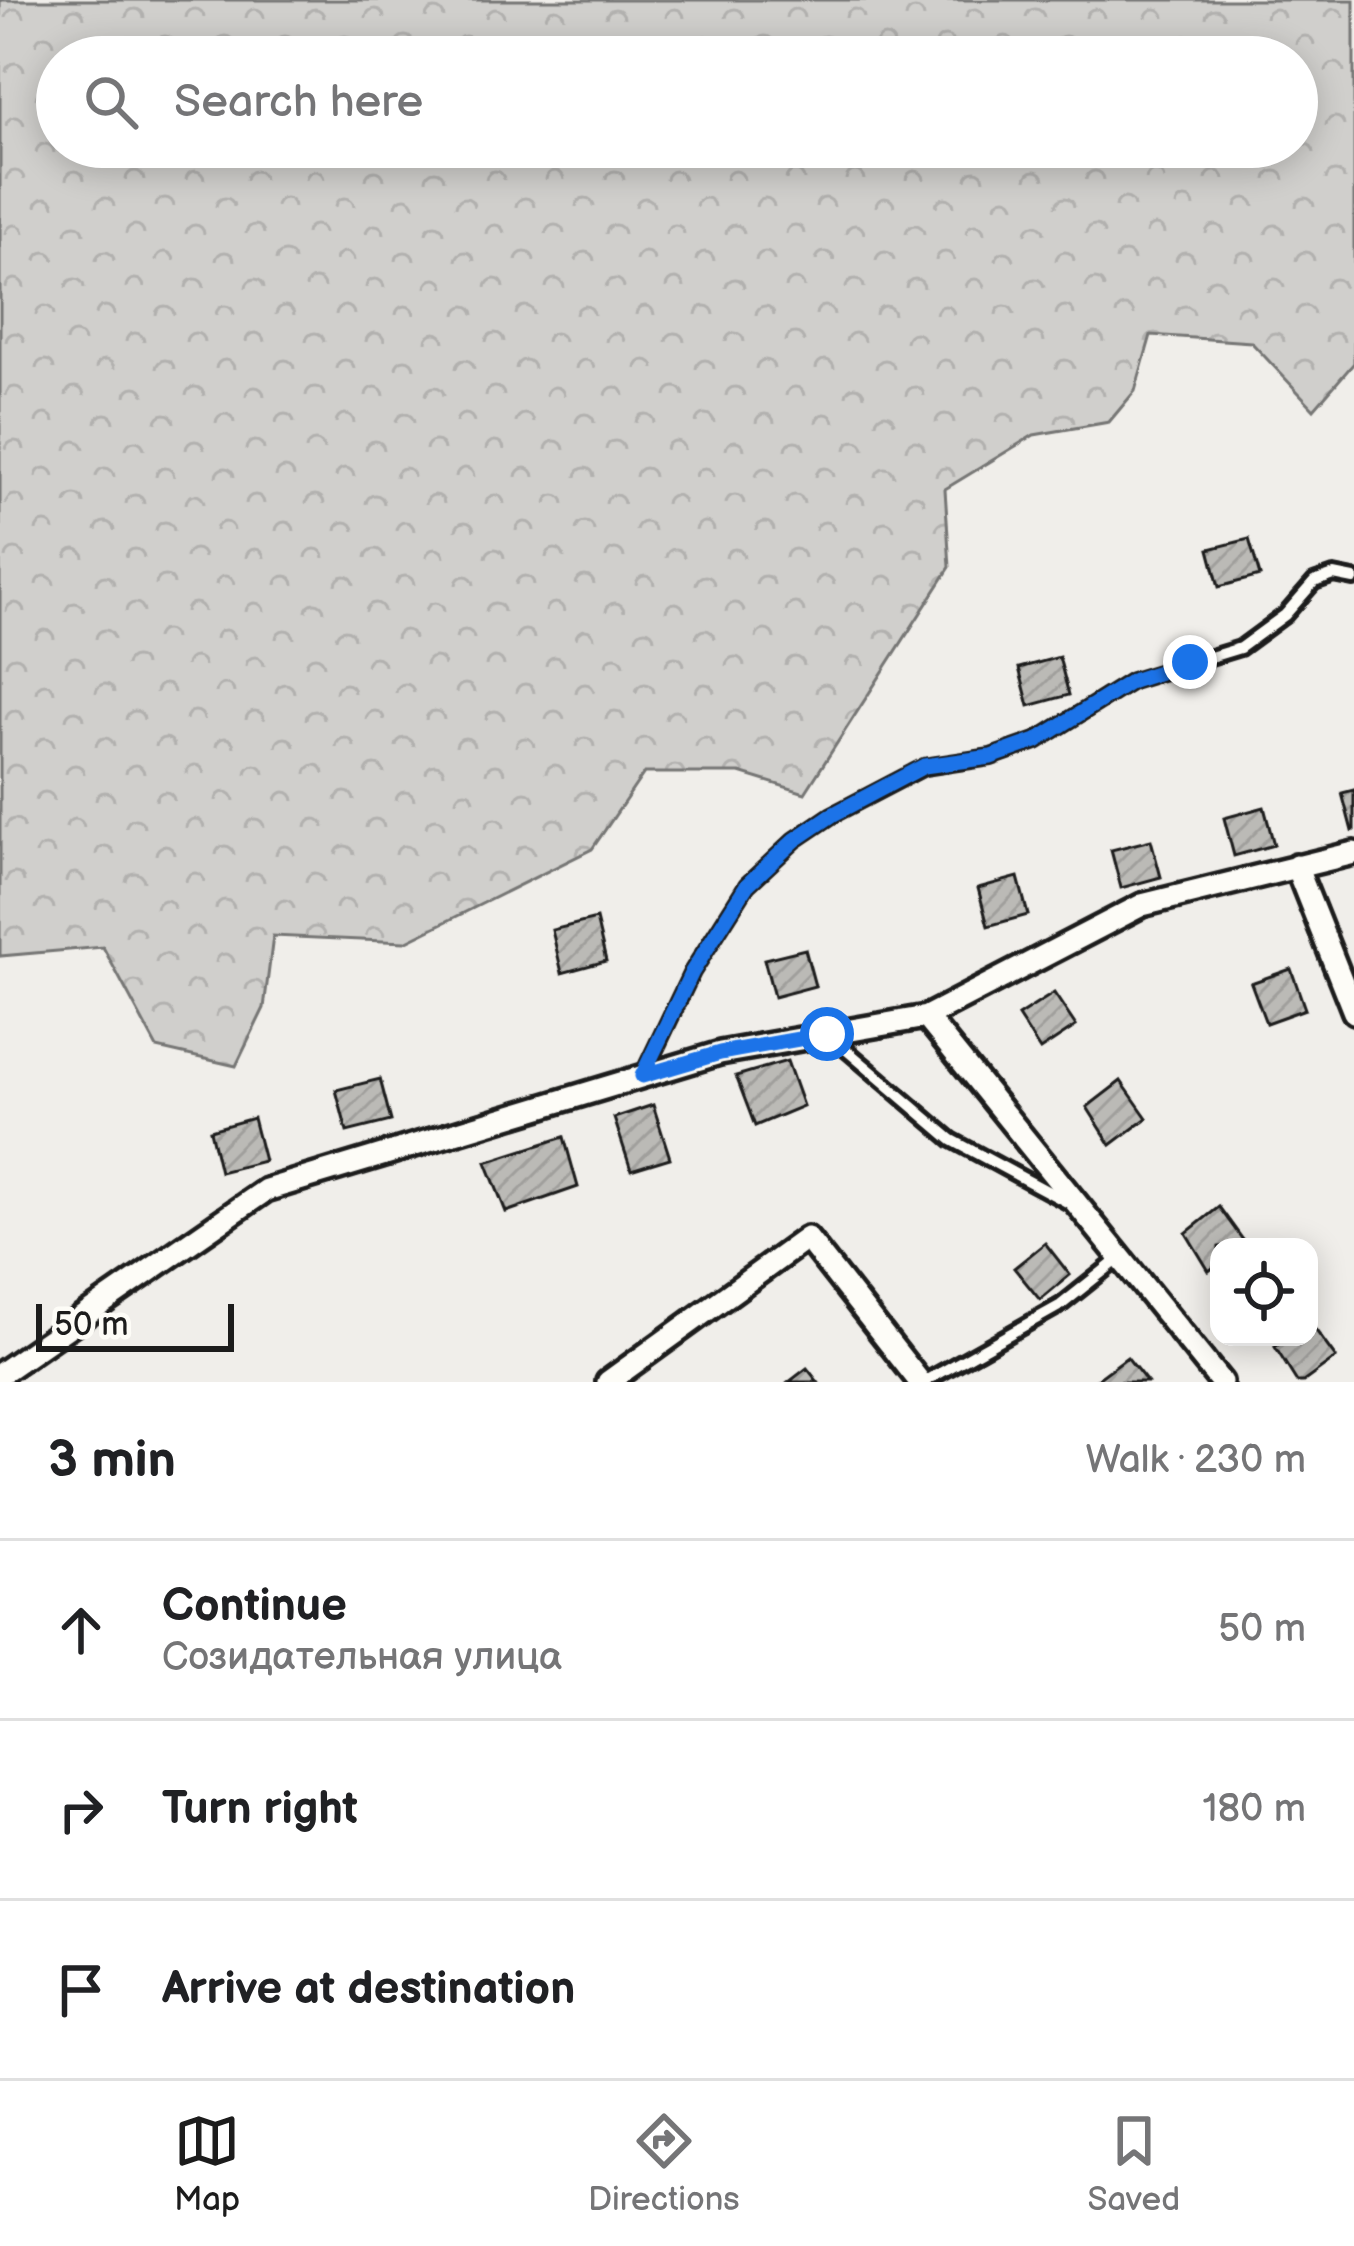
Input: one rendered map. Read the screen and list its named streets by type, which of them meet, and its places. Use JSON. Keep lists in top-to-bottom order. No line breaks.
{"scale_bar":"50 m","page":{"search":"Search here","scale":"50 m","heading":["3 min","Walk · 230 m"],"list":[["Continue","Созидательная улица","50 m"],["Turn right","180 m"],"Arrive at destination"],"nav":["Map","Directions","Saved"]}}
